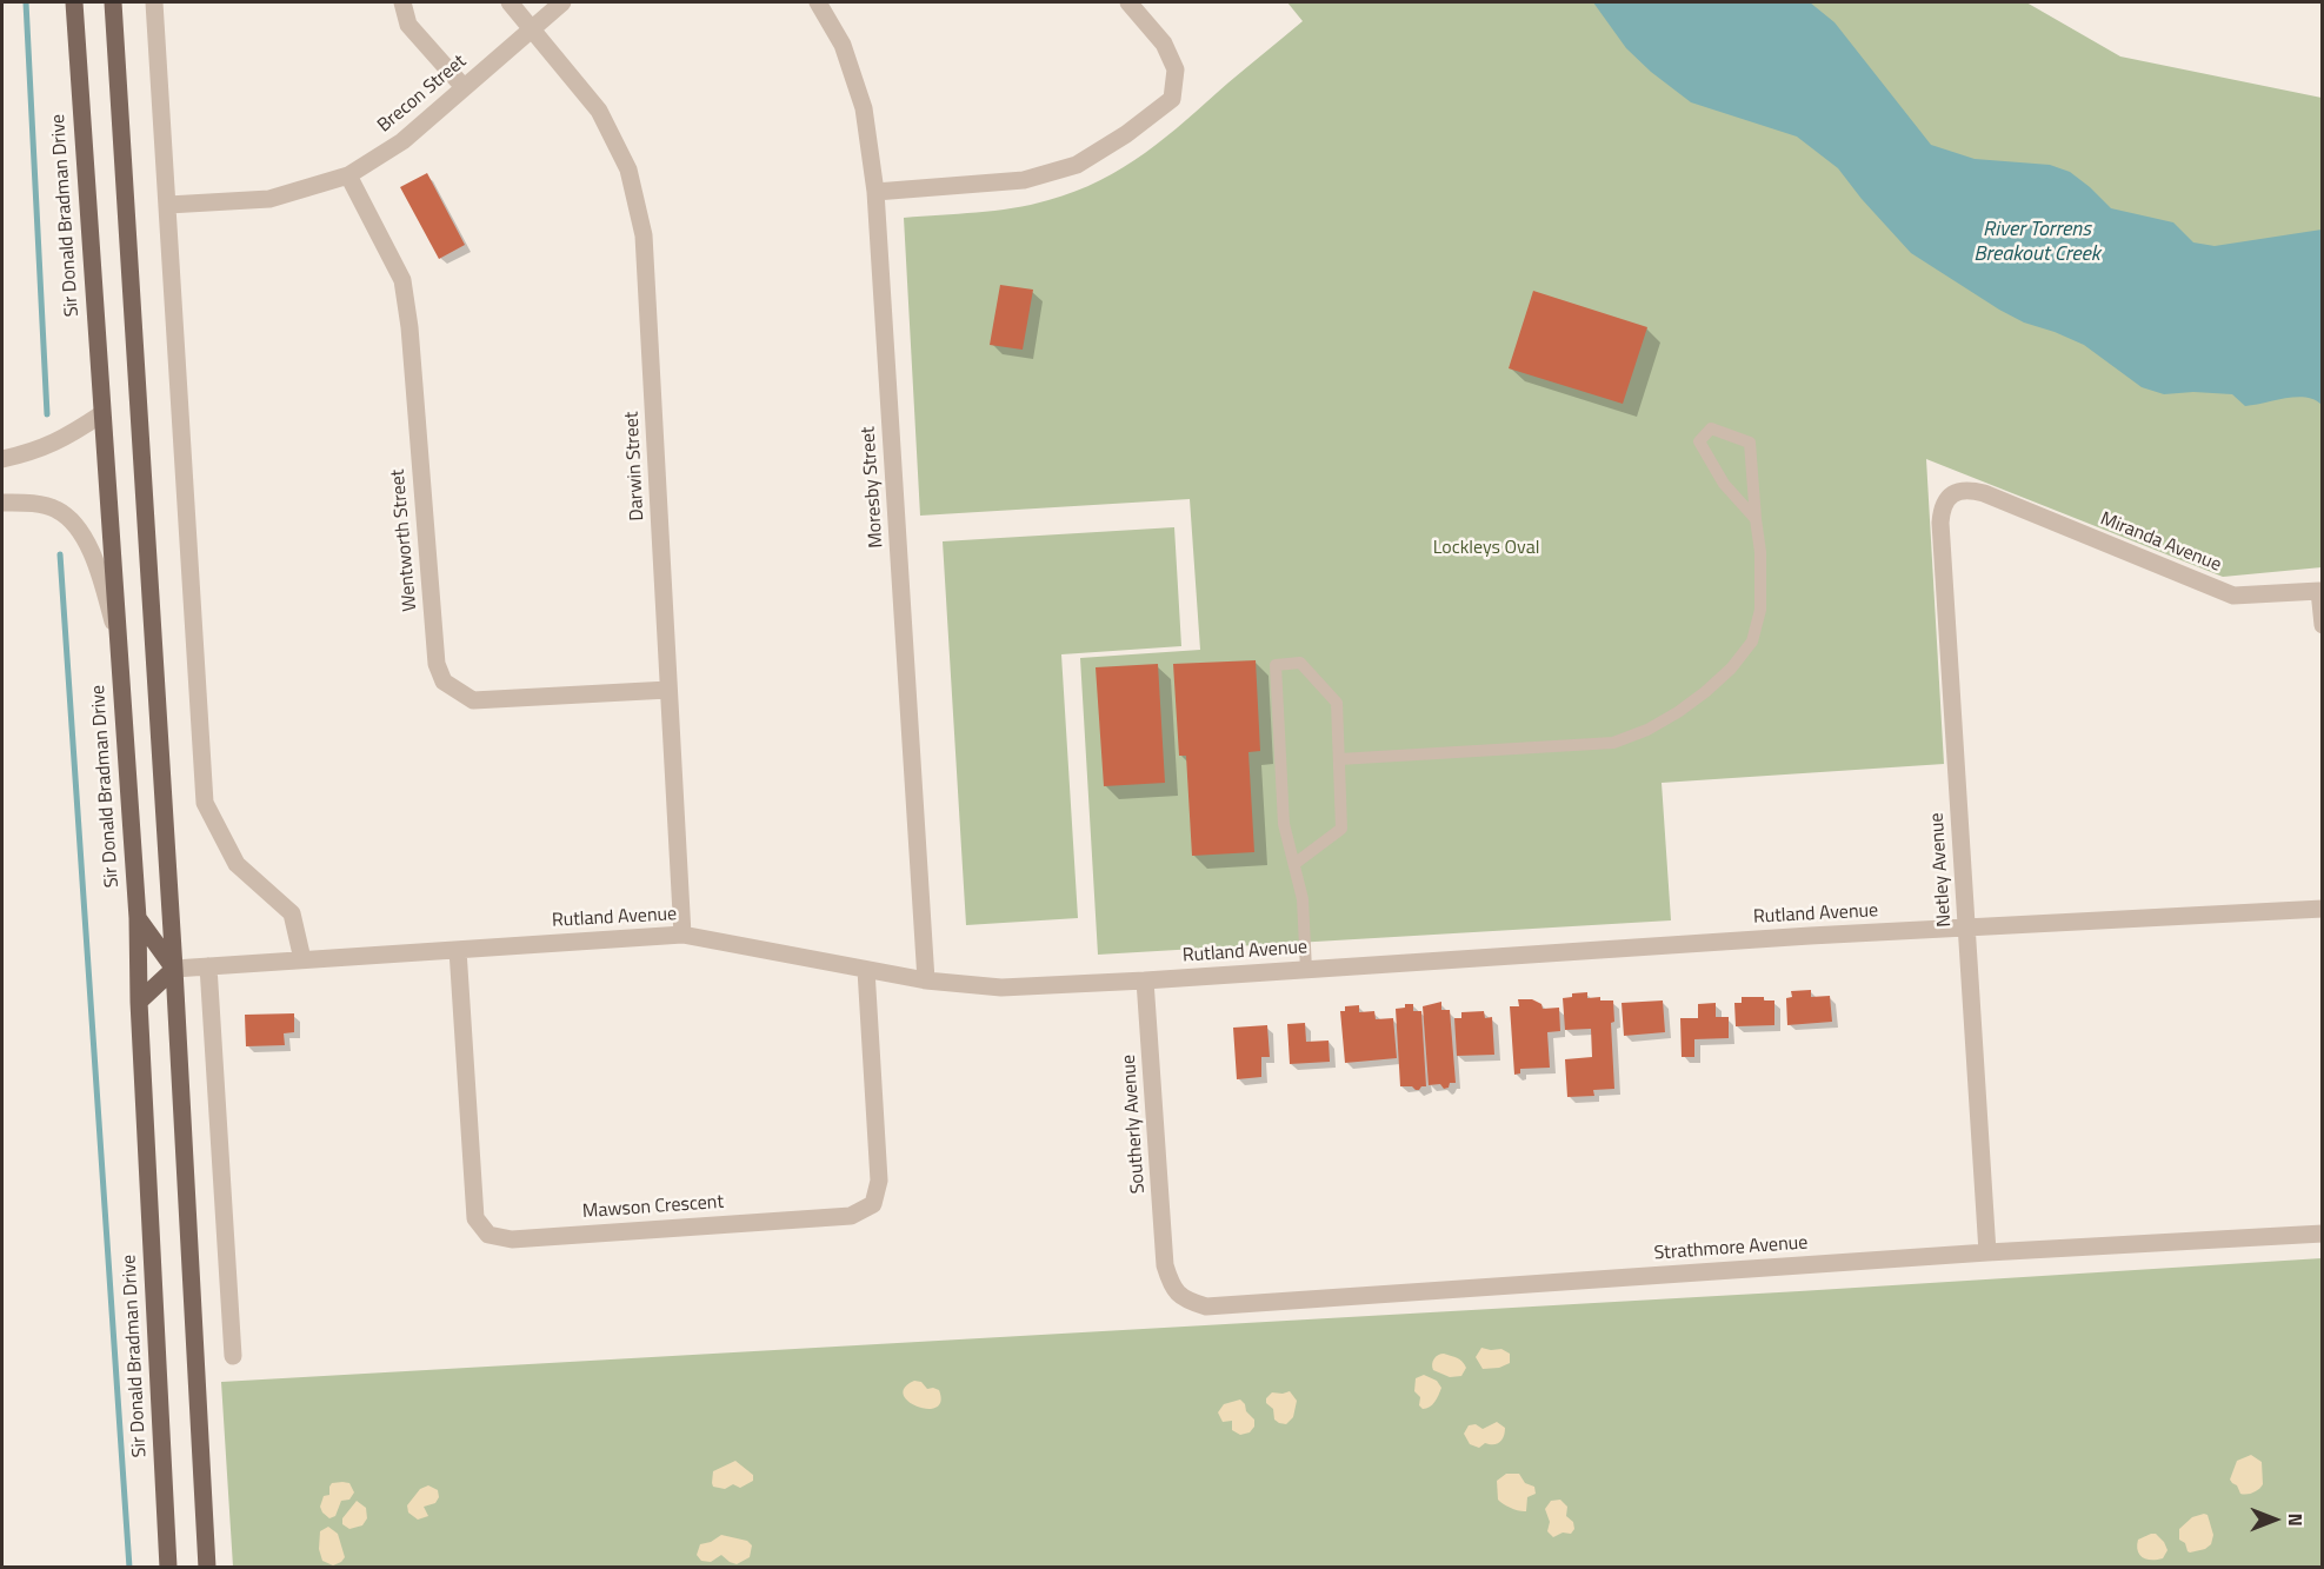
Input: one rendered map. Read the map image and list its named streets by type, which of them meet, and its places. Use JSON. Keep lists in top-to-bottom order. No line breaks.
{"streets":{"main road":["Sir Donald Bradman Drive"],"street":["Brecon Street","Darwin Street","Moresby Street","Wentworth Street","Miranda Avenue","Netley Avenue","Rutland Avenue","Southerly Avenue","Mawson Crescent","Strathmore Avenue"]},"crossings":[["Brecon Street","Darwin Street"],["Brecon Street","Wentworth Street"],["Darwin Street","Wentworth Street"],["Darwin Street","Rutland Avenue"],["Moresby Street","Rutland Avenue"],["Miranda Avenue","Netley Avenue"],["Netley Avenue","Rutland Avenue"],["Netley Avenue","Strathmore Avenue"],["Rutland Avenue","Southerly Avenue"],["Rutland Avenue","Mawson Crescent"],["Southerly Avenue","Strathmore Avenue"]],"water":["River Torrens Breakout Creek"],"parks":["Lockleys Oval"],"north":"right"}
